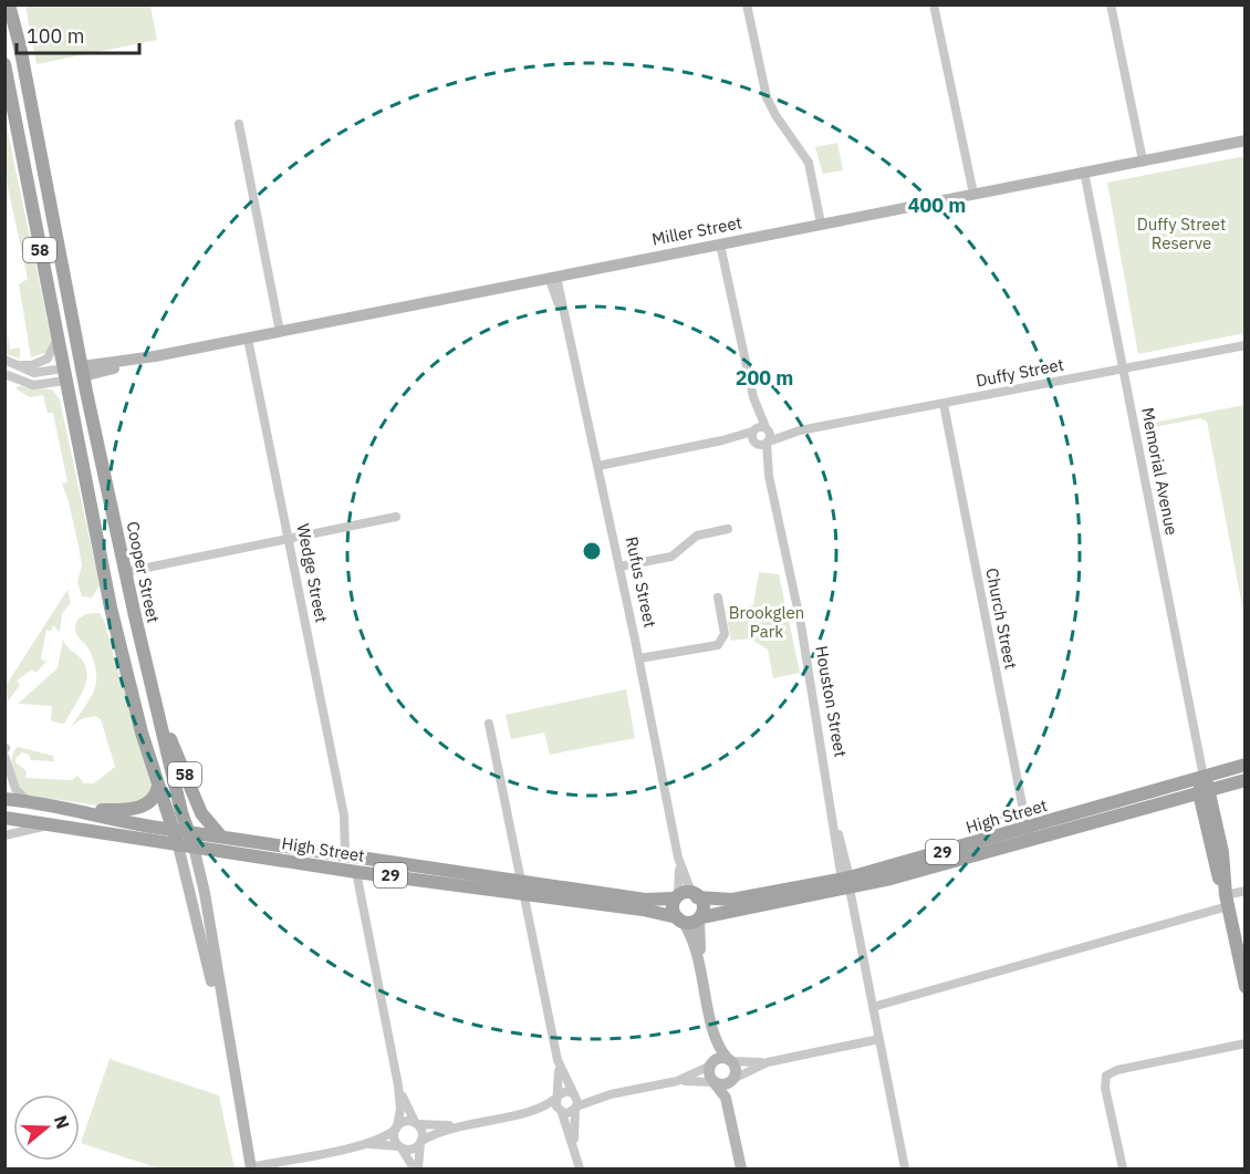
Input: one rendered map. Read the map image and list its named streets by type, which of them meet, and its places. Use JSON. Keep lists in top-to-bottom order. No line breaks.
{"streets":{"main road":["58","Memorial Avenue","Cooper Street","Wedge Street","High Street","29"],"street":["Miller Street","Duffy Street","Rufus Street","Church Street","Houston Street"]},"crossings":[["Miller Street","Memorial Avenue"],["Miller Street","Cooper Street"],["Miller Street","Wedge Street"],["Miller Street","Rufus Street"],["Miller Street","Houston Street"],["58","Cooper Street"],["58","High Street"],["Duffy Street","Memorial Avenue"],["Duffy Street","Church Street"],["Duffy Street","Houston Street"],["Memorial Avenue","High Street"],["Cooper Street","High Street"],["Wedge Street","High Street"],["Rufus Street","High Street"],["Rufus Street","29"],["Church Street","High Street"],["Houston Street","High Street"],["High Street","29"]],"parks":["Duffy Street Reserve","Brookglen Park"],"scale_bar":"100 m","north":"right","rings":["400 m","200 m"]}
